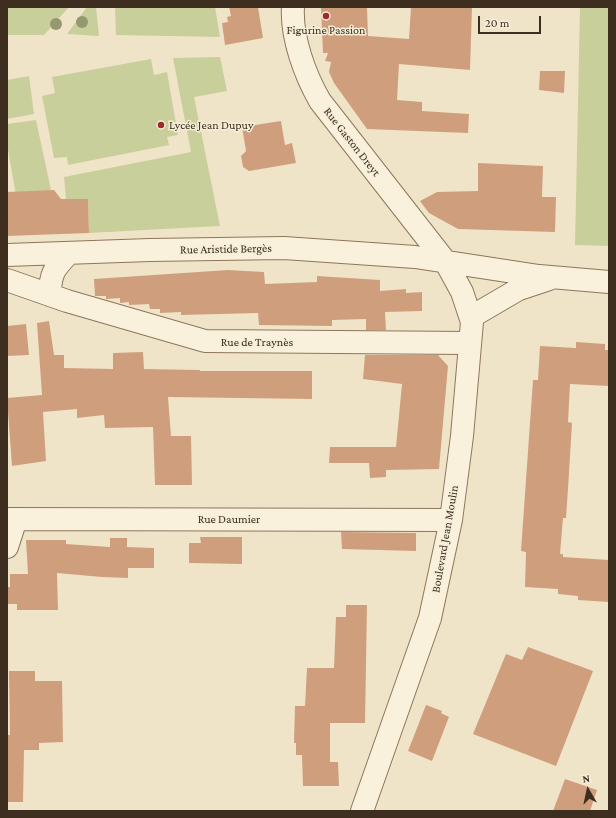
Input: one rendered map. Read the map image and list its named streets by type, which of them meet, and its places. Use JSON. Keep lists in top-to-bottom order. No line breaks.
{"streets":{"street":["Rue Gaston Dreyt","Rue Aristide Bergès","Rue de Traynès","Rue Daumier","Boulevard Jean Moulin"]},"crossings":[["Rue Gaston Dreyt","Rue Aristide Bergès"],["Rue Gaston Dreyt","Boulevard Jean Moulin"],["Rue Aristide Bergès","Boulevard Jean Moulin"],["Rue de Traynès","Boulevard Jean Moulin"],["Rue Daumier","Boulevard Jean Moulin"]],"places":["Figurine Passion","Lycée Jean Dupuy"],"scale_bar":"20 m","north":"top"}
